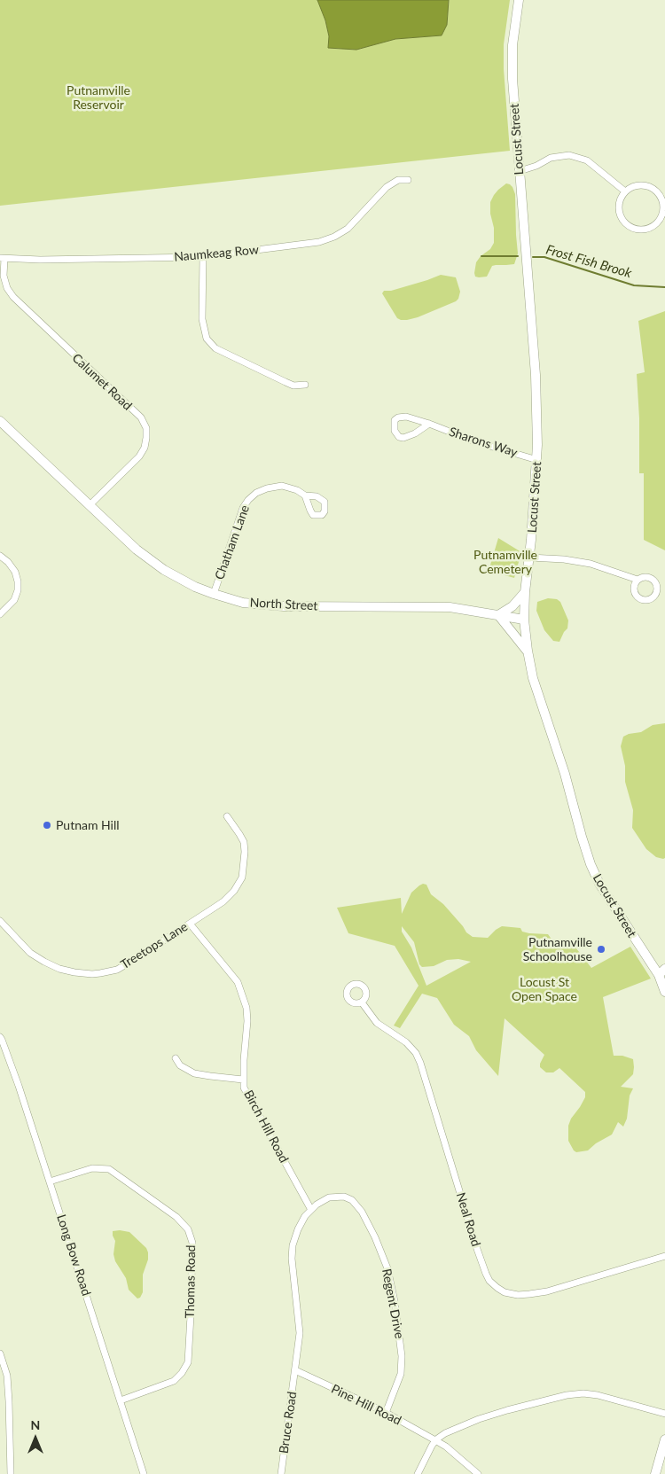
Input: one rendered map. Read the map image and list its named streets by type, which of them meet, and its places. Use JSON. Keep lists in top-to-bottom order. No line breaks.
{"streets":{"main road":["Locust Street","North Street"],"street":["Naumkeag Row","Calumet Road","Sharons Way","Chatham Lane","Treetops Lane","Birch Hill Road","Neal Road","Long Bow Road","Thomas Road","Regent Drive","Pine Hill Road","Bruce Road"]},"crossings":[["Locust Street","Sharons Way"],["Locust Street","North Street"],["Naumkeag Row","Calumet Road"],["Calumet Road","North Street"],["Chatham Lane","North Street"],["Treetops Lane","Birch Hill Road"],["Birch Hill Road","Regent Drive"],["Long Bow Road","Thomas Road"],["Regent Drive","Pine Hill Road"],["Regent Drive","Bruce Road"],["Pine Hill Road","Bruce Road"]],"water":["Frost Fish Brook"],"parks":["Putnamville Reservoir","Putnamville Cemetery","Locust St Open Space"],"places":["Putnam Hill","Putnamville Schoolhouse"],"north":"top"}
